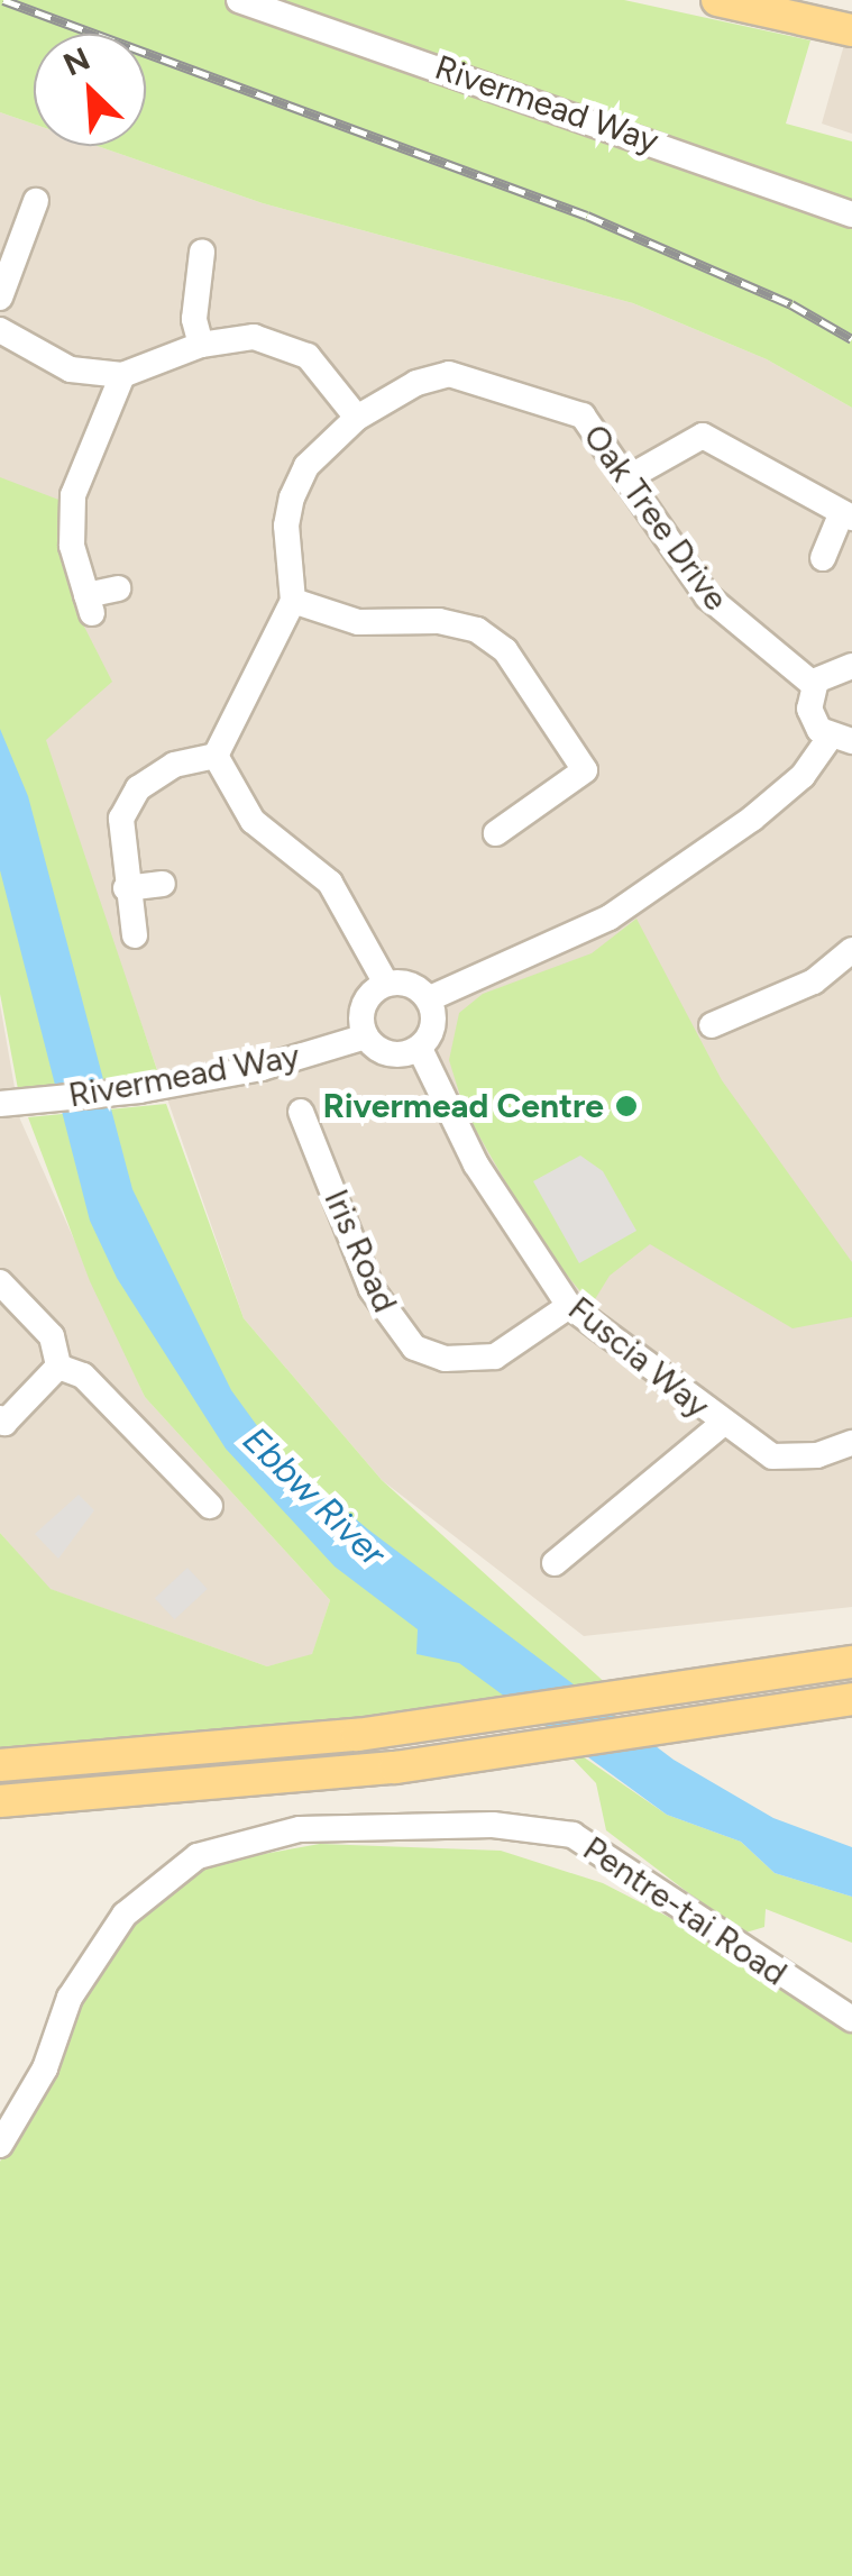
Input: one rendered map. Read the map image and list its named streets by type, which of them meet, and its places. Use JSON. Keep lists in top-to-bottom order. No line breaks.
{"streets":{"street":["Rivermead Way","Oak Tree Drive","Iris Road","Fuscia Way","Pentre-tai Road"]},"crossings":[["Rivermead Way","Fuscia Way"],["Iris Road","Fuscia Way"]],"water":["Ebbw River"],"places":["Rivermead Centre"],"north":"top left"}
